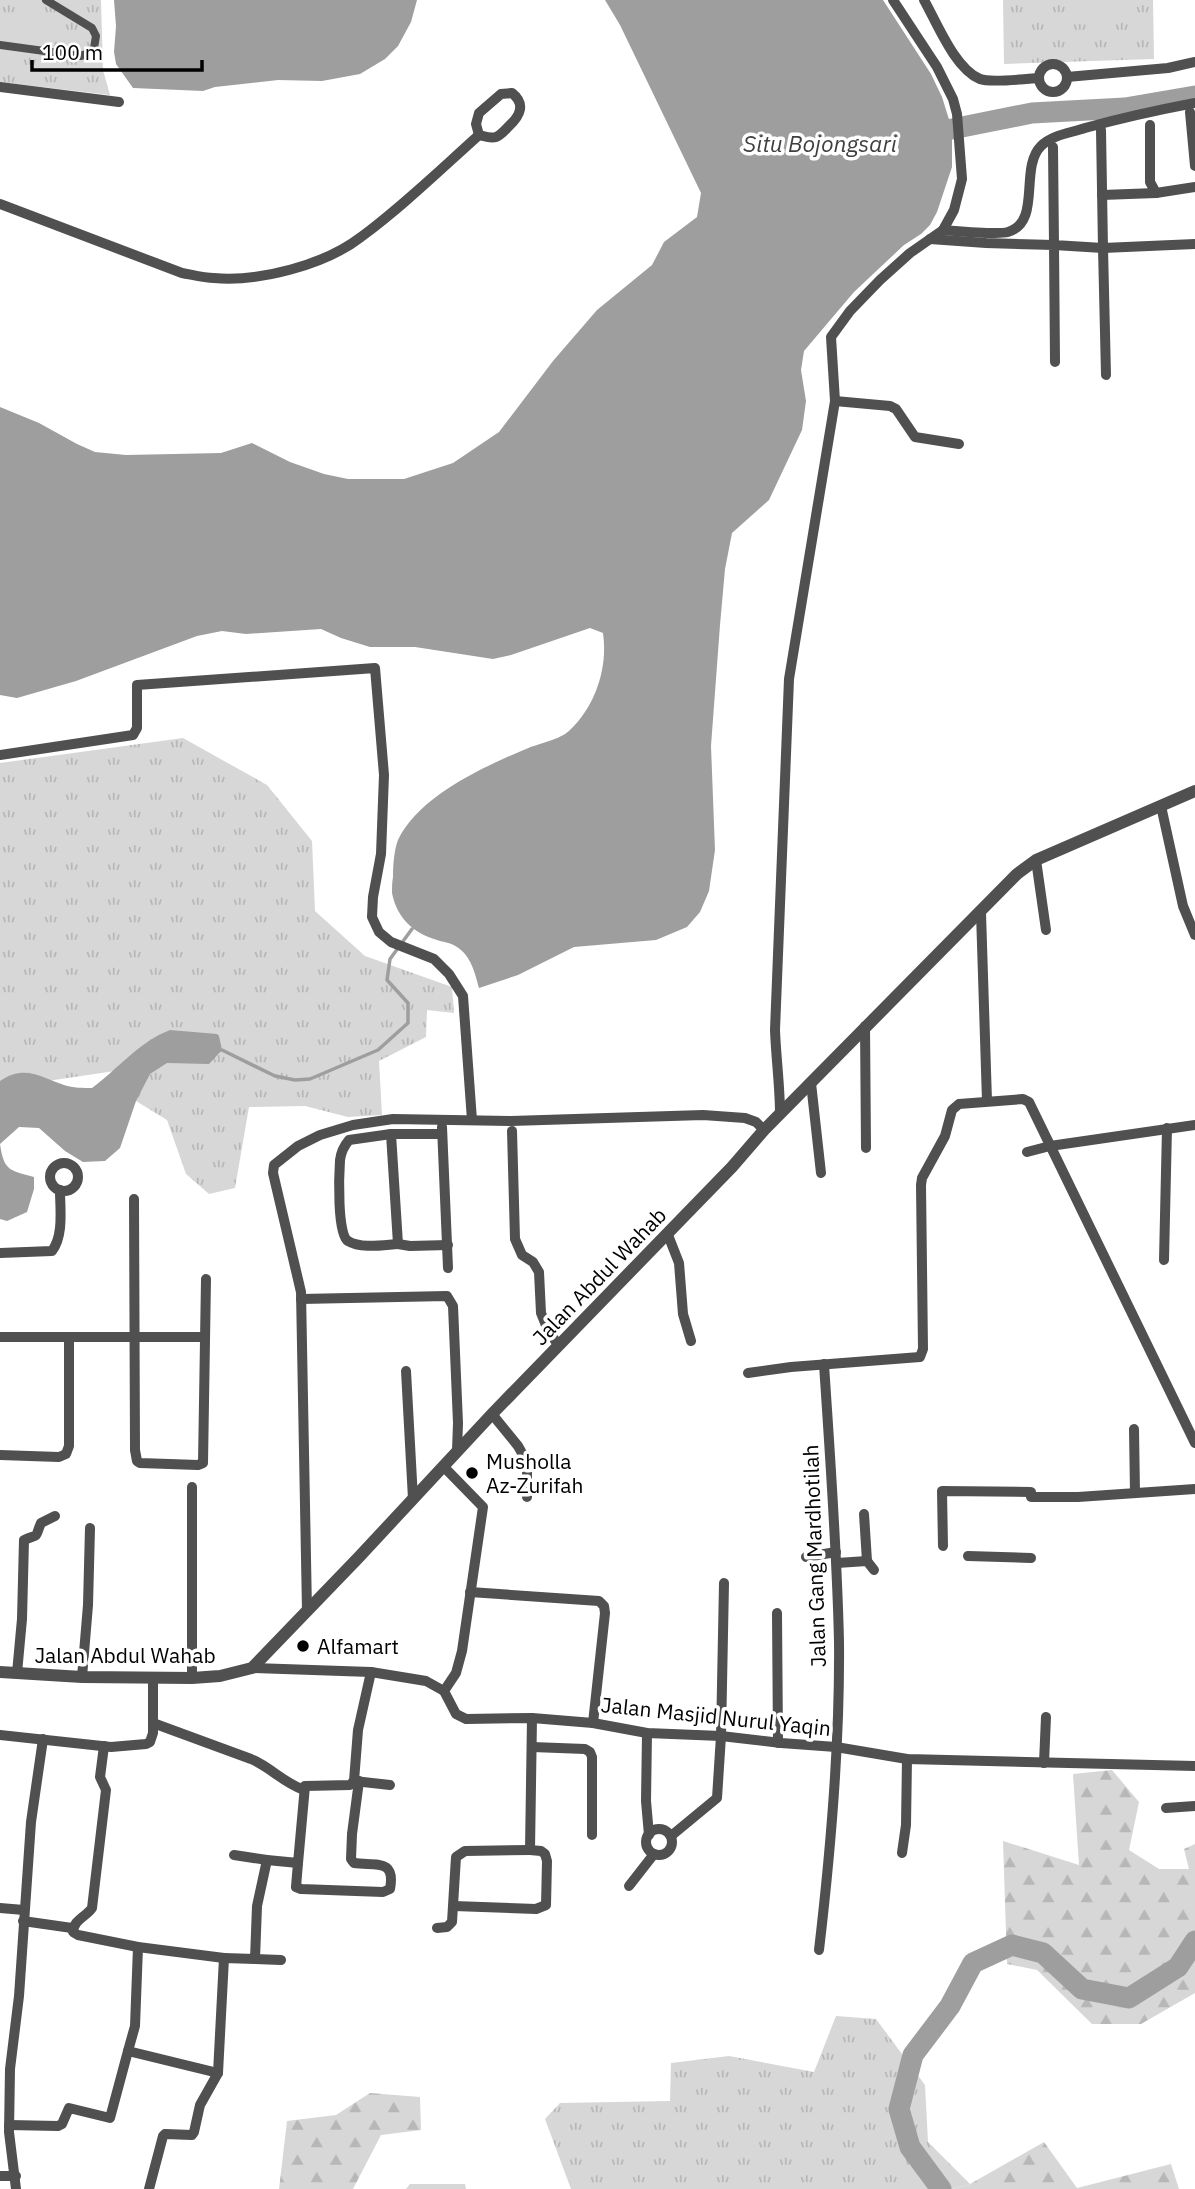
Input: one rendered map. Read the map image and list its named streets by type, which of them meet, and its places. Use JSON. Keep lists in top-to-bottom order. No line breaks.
{"streets":{"street":["Jalan Abdul Wahab","Jalan Gang Mardhotilah","Jalan Masjid Nurul Yaqin"]},"crossings":[["Jalan Gang Mardhotilah","Jalan Masjid Nurul Yaqin"]],"water":["Situ Bojongsari"],"places":["Musholla Az-Zurifah","Alfamart"],"scale_bar":"100 m"}
